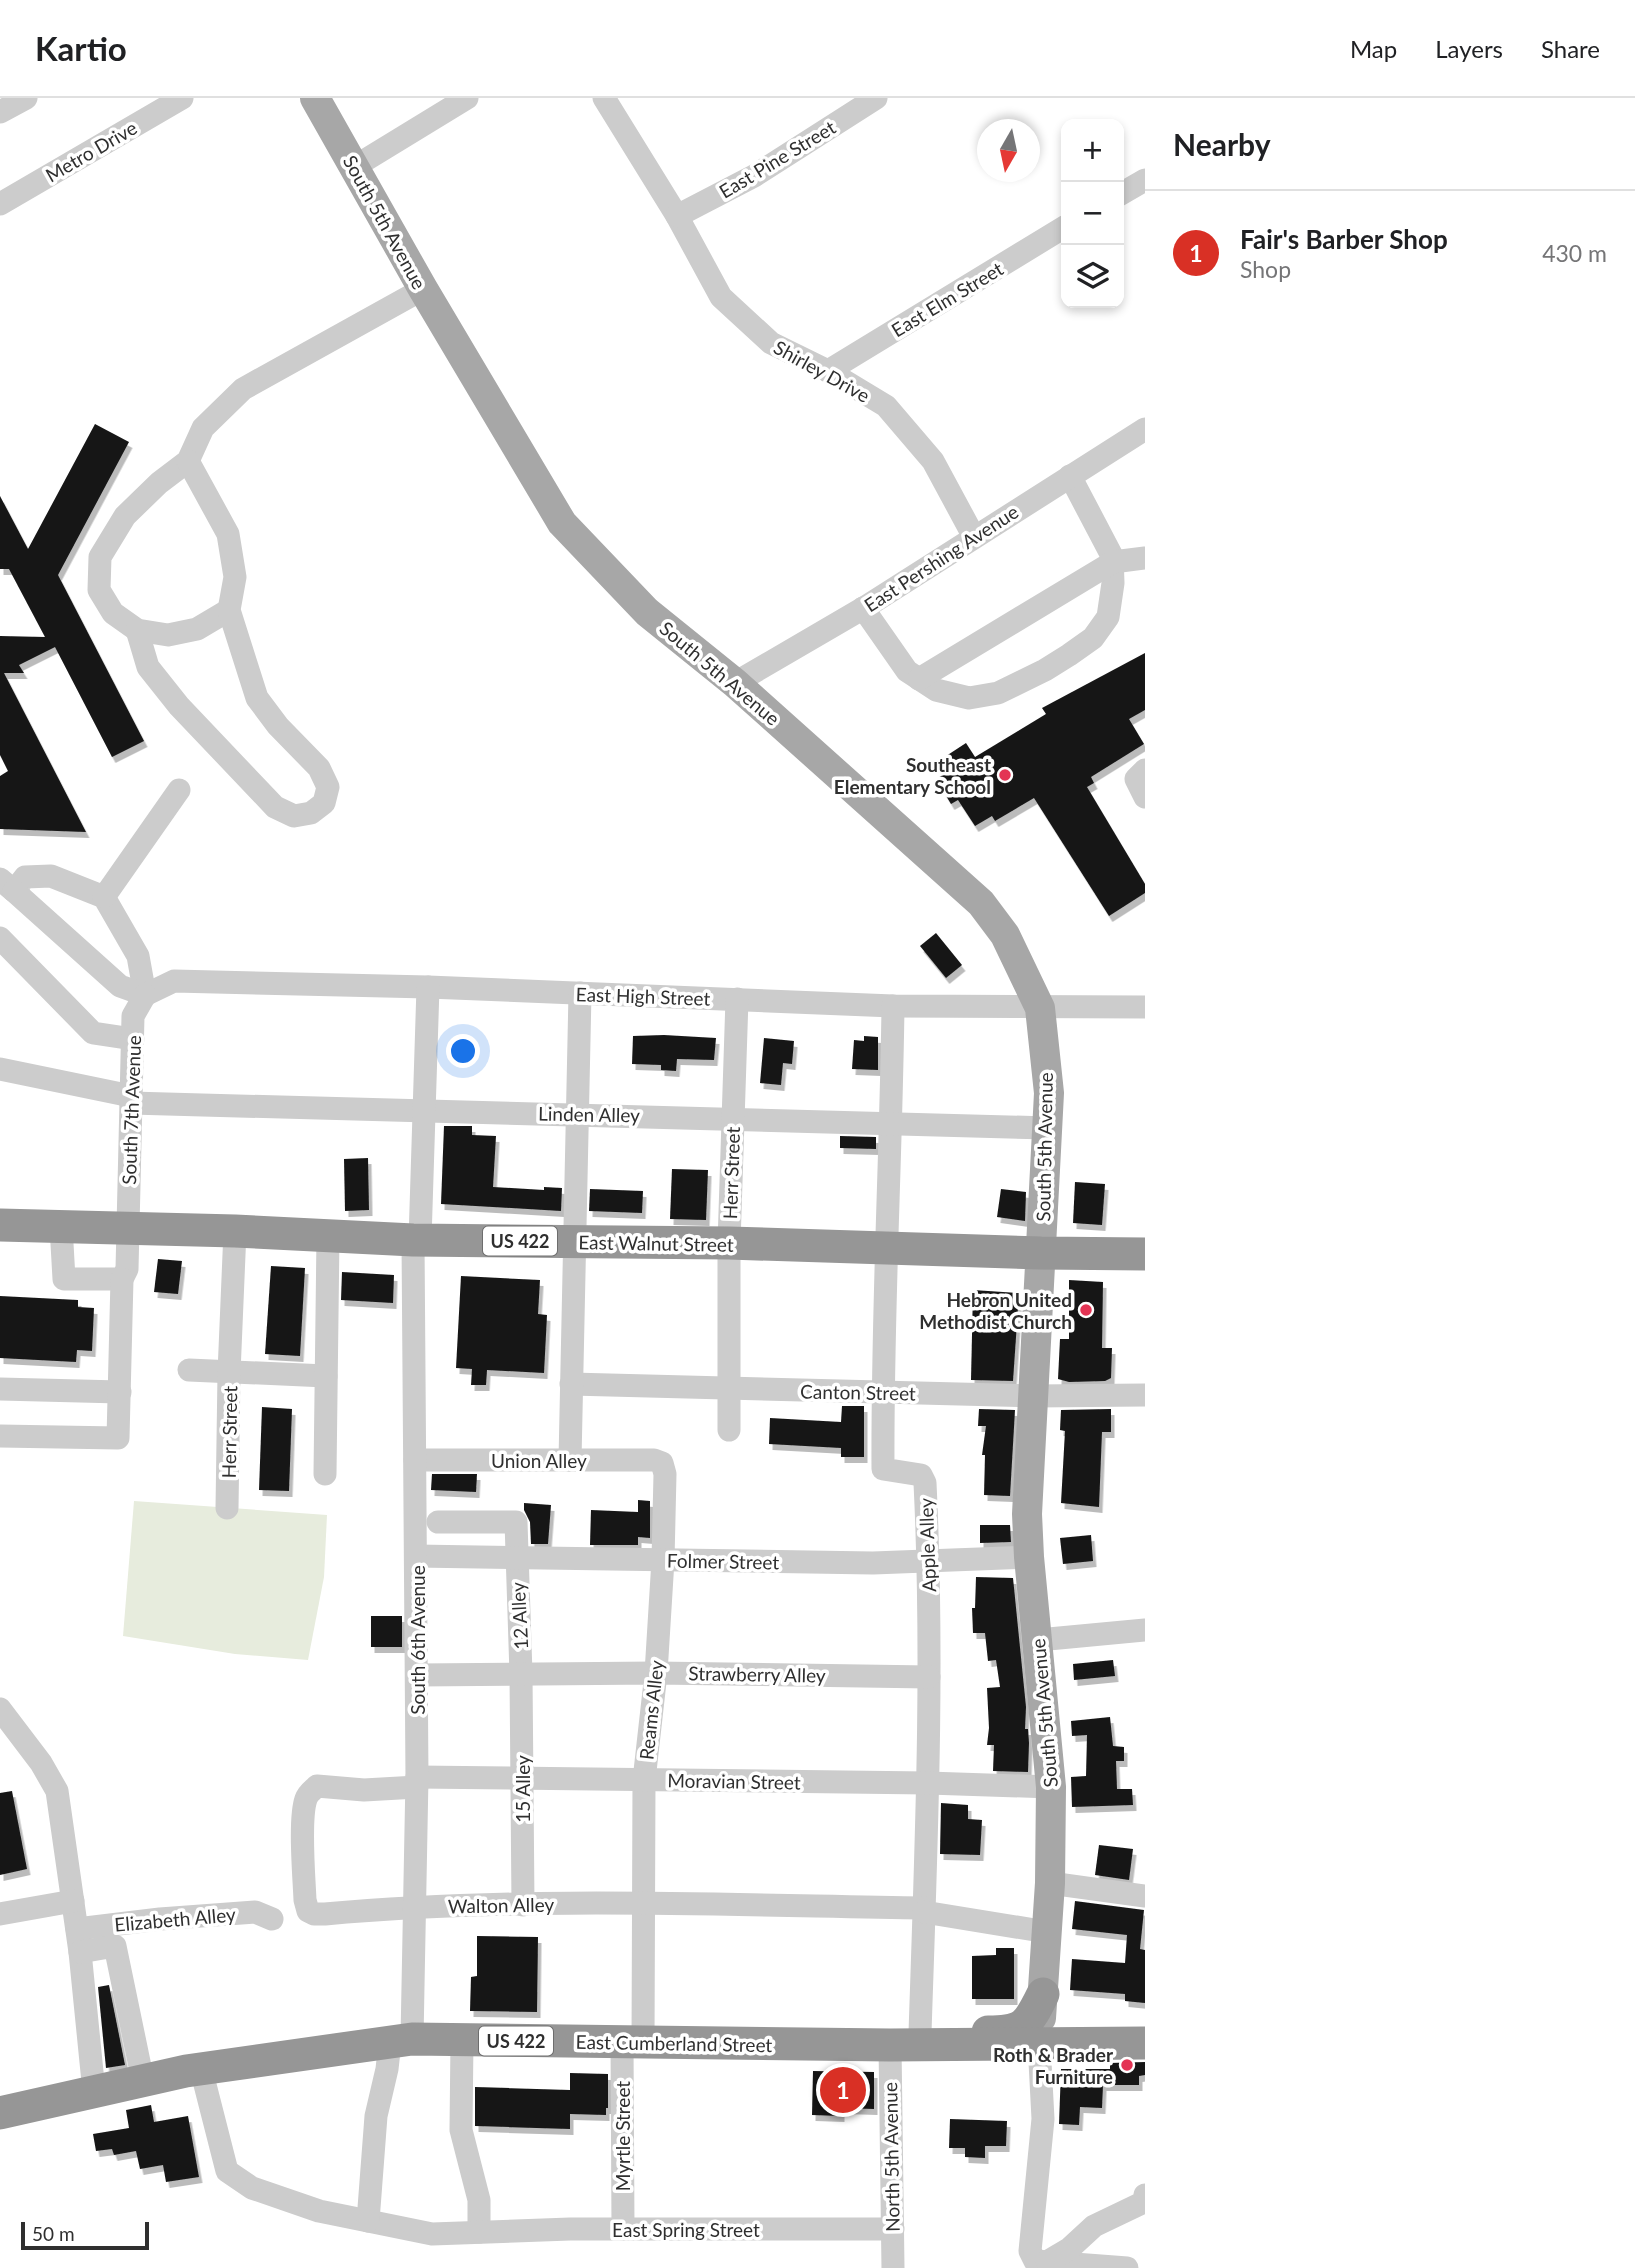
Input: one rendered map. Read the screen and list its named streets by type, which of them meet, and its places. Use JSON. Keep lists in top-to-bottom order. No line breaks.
{"streets":{"highway":["US 422","East Walnut Street","East Cumberland Street"],"main road":["South 5th Avenue"],"street":["Metro Drive","East Pine Street","East Elm Street","Shirley Drive","East Pershing Avenue","East High Street","South 7th Avenue","Linden Alley","Herr Street","Canton Street","Union Alley","Apple Alley","Folmer Street","12 Alley","South 6th Avenue","Strawberry Alley","Reams Alley","Moravian Street","15 Alley","Walton Alley","Elizabeth Alley","Myrtle Street","North 5th Avenue","East Spring Street"]},"crossings":[["East Pine Street","Shirley Drive"],["South 5th Avenue","East Pershing Avenue"],["South 5th Avenue","East High Street"],["South 5th Avenue","Linden Alley"],["South 5th Avenue","East Walnut Street"],["South 5th Avenue","Canton Street"],["South 5th Avenue","Folmer Street"],["South 5th Avenue","Moravian Street"],["South 5th Avenue","Walton Alley"],["South 5th Avenue","East Cumberland Street"],["East Elm Street","Shirley Drive"],["Shirley Drive","East Pershing Avenue"],["East High Street","South 7th Avenue"],["East High Street","Herr Street"],["East High Street","Apple Alley"],["East High Street","South 6th Avenue"],["South 7th Avenue","Linden Alley"],["South 7th Avenue","East Walnut Street"],["Linden Alley","Herr Street"],["Linden Alley","Apple Alley"],["Linden Alley","South 6th Avenue"],["Herr Street","East Walnut Street"],["Herr Street","Canton Street"],["East Walnut Street","Apple Alley"],["East Walnut Street","South 6th Avenue"],["Canton Street","Apple Alley"],["Union Alley","South 6th Avenue"],["Union Alley","Reams Alley"],["Apple Alley","Folmer Street"],["Apple Alley","Strawberry Alley"],["Apple Alley","Moravian Street"],["Apple Alley","Walton Alley"],["Apple Alley","East Cumberland Street"],["Apple Alley","North 5th Avenue"],["Folmer Street","12 Alley"],["Folmer Street","South 6th Avenue"],["Folmer Street","Reams Alley"],["12 Alley","Strawberry Alley"],["12 Alley","15 Alley"],["South 6th Avenue","Strawberry Alley"],["South 6th Avenue","Moravian Street"],["South 6th Avenue","Walton Alley"],["South 6th Avenue","East Cumberland Street"],["South 6th Avenue","East Spring Street"],["Strawberry Alley","Reams Alley"],["Strawberry Alley","15 Alley"],["Reams Alley","Moravian Street"],["Reams Alley","Walton Alley"],["Reams Alley","East Cumberland Street"],["Reams Alley","Myrtle Street"],["Moravian Street","15 Alley"],["Moravian Street","Walton Alley"],["15 Alley","Walton Alley"],["East Cumberland Street","Myrtle Street"],["East Cumberland Street","North 5th Avenue"],["East Cumberland Street","East Spring Street"],["Myrtle Street","East Spring Street"],["North 5th Avenue","East Spring Street"]],"places":["Southeast Elementary School","Hebron United Methodist Church","Roth & Brader Furniture"],"scale_bar":"50 m","north":"bottom","page":{"header":"Kartio","nav":["Map","Layers","Share"],"heading":"Nearby","map_buttons":["+","−"],"list":[{"mark":"1","name":"Fair's Barber Shop","note":"Shop","value":"430 m"}],"pins":"1","scale":"50 m"}}
